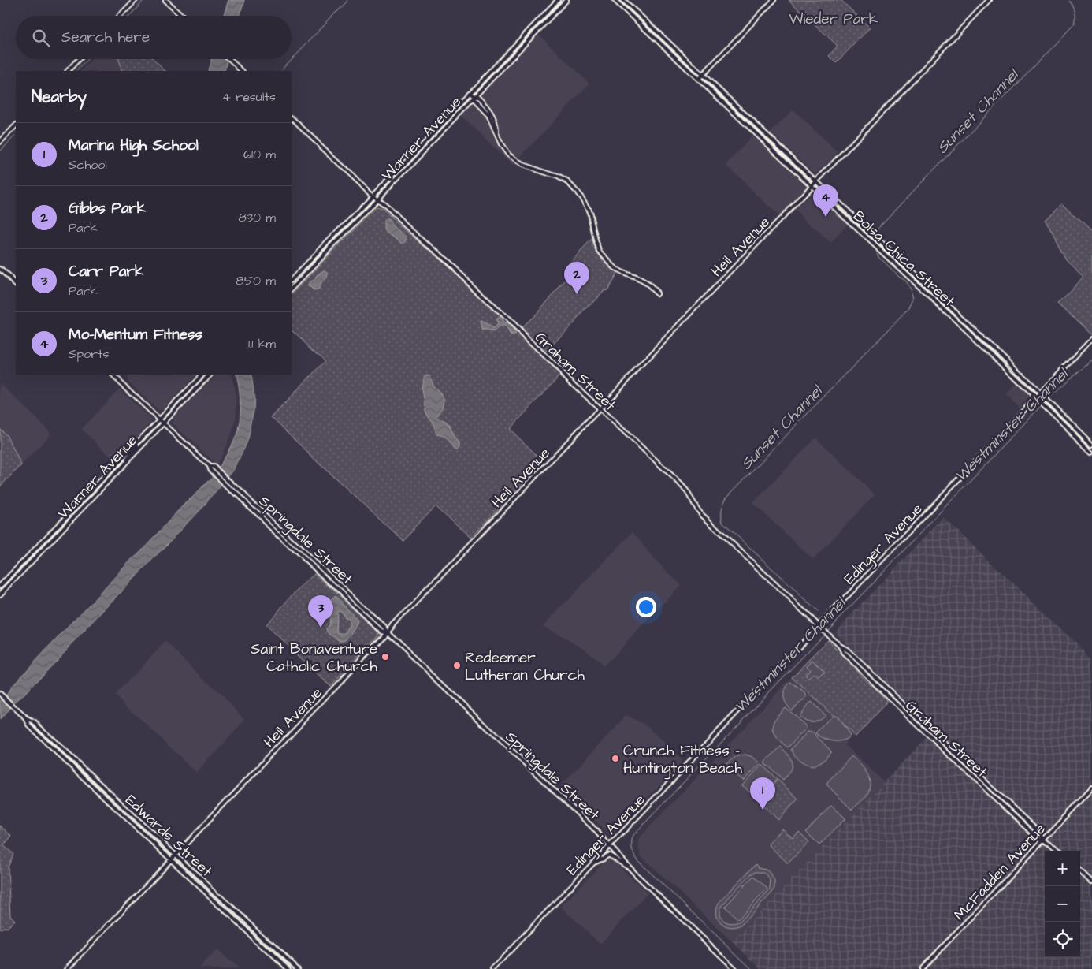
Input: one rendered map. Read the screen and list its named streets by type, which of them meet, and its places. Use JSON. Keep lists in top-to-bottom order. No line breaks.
{"streets":{"main road":["Warner Avenue","Heil Avenue","Bolsa Chica Street","Graham Street","Springdale Street","Edinger Avenue","Edwards Street","McFadden Avenue"]},"crossings":[["Warner Avenue","Graham Street"],["Warner Avenue","Springdale Street"],["Heil Avenue","Bolsa Chica Street"],["Heil Avenue","Graham Street"],["Heil Avenue","Springdale Street"],["Heil Avenue","Edwards Street"],["Bolsa Chica Street","Edinger Avenue"],["Graham Street","Edinger Avenue"],["Graham Street","McFadden Avenue"],["Springdale Street","Edinger Avenue"]],"water":["Sunset Channel","Westminster Channel"],"parks":["Wieder Park"],"places":["Saint Bonaventure Catholic Church","Redeemer Lutheran Church","Crunch Fitness - Huntington Beach"],"page":{"search":"Search here","heading":["Nearby","4 results"],"list":[{"mark":"1","name":"Marina High School","note":"School","value":"610 m"},{"mark":"2","name":"Gibbs Park","note":"Park","value":"830 m"},{"mark":"3","name":"Carr Park","note":"Park","value":"850 m"},{"mark":"4","name":"Mo-Mentum Fitness","note":"Sports","value":"1.1 km"}],"pins":["4","2","3","1"],"map_buttons":["+","−"]}}
